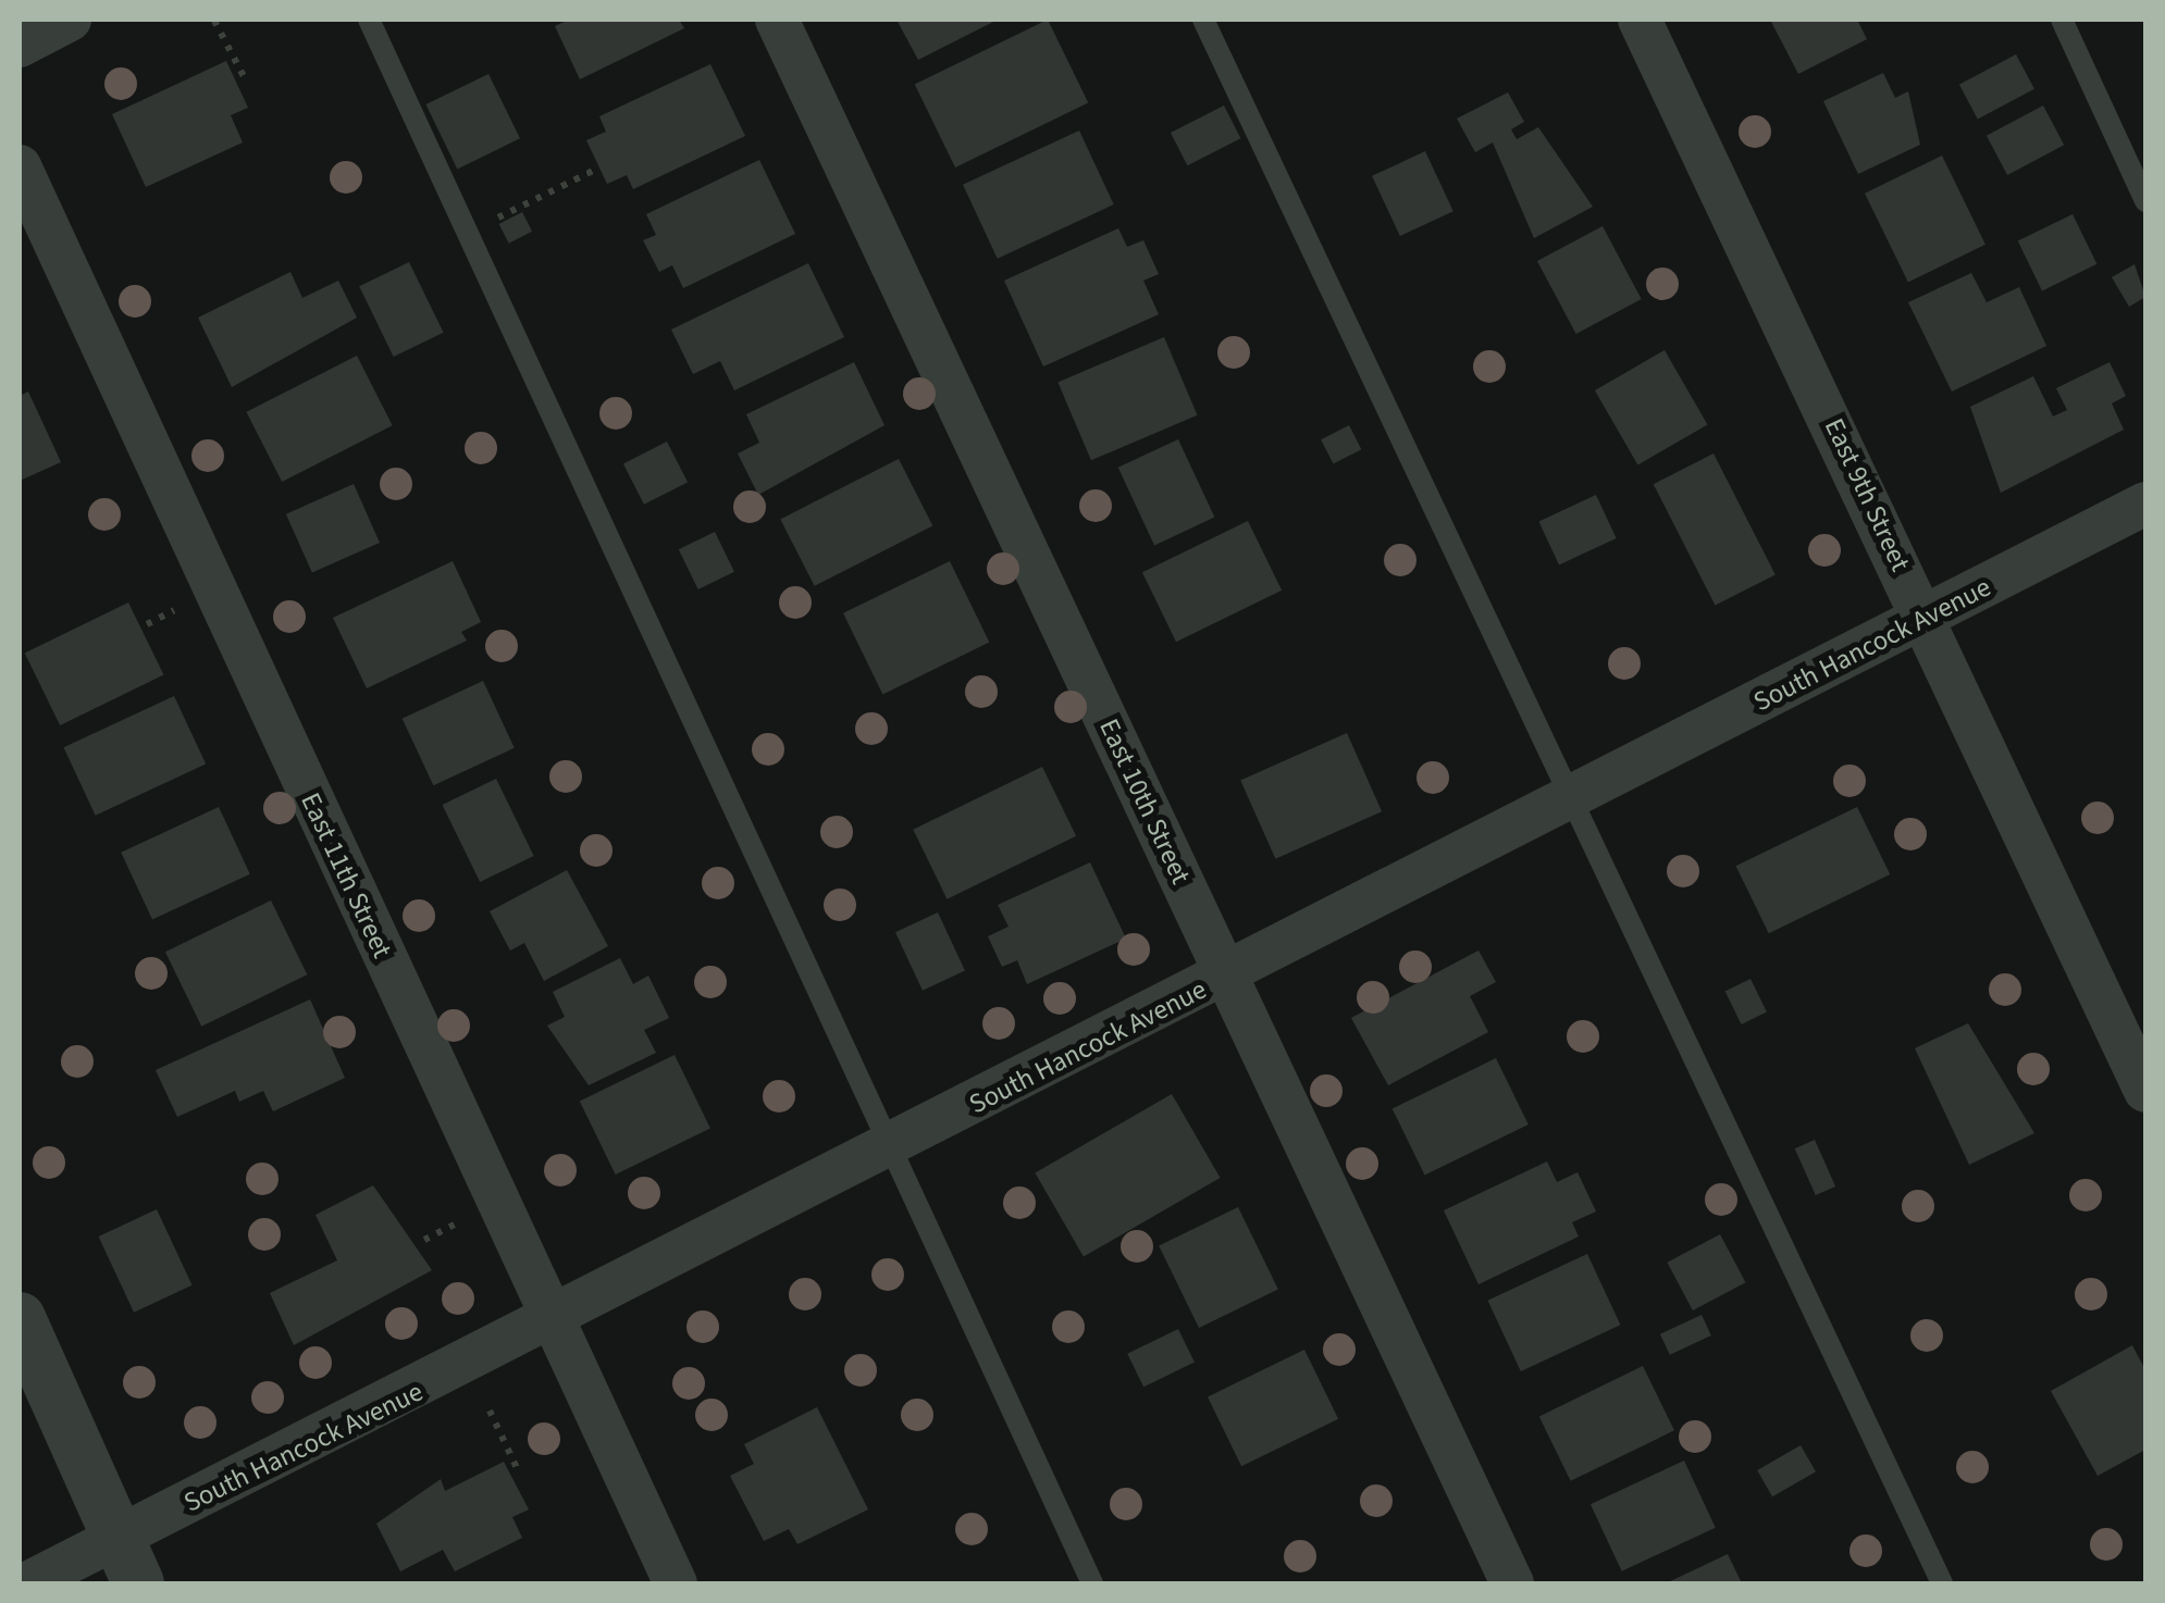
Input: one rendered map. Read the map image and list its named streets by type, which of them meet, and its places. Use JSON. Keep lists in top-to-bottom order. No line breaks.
{"streets":{"street":["East 9th Street","South Hancock Avenue","East 10th Street","East 11th Street"]},"crossings":[["East 9th Street","South Hancock Avenue"],["South Hancock Avenue","East 10th Street"],["South Hancock Avenue","East 11th Street"]]}
